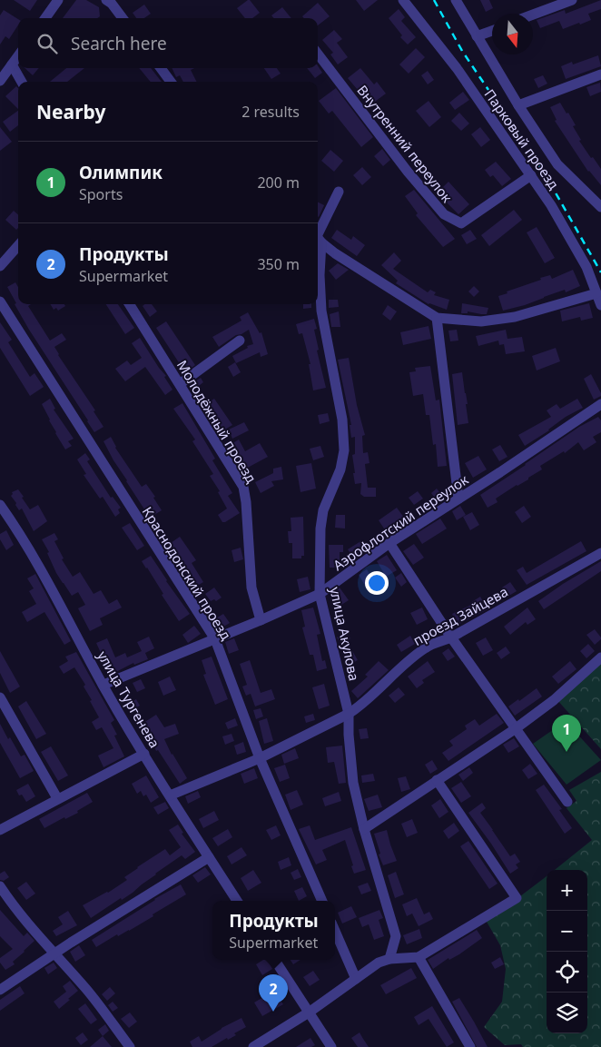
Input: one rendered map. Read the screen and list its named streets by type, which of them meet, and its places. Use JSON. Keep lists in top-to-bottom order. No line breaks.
{"streets":{"street":["Парковый проезд","Внутренний переулок","Молодёжный проезд","Аэрофлотский переулок","Краснодонский проезд","проезд Зайцева","улица Акулова","улица Тургенева"]},"crossings":[["Парковый проезд","Внутренний переулок"],["Молодёжный проезд","Аэрофлотский переулок"],["Аэрофлотский переулок","Краснодонский проезд"],["Аэрофлотский переулок","улица Акулова"],["Аэрофлотский переулок","улица Тургенева"],["Краснодонский проезд","проезд Зайцева"],["проезд Зайцева","улица Акулова"],["проезд Зайцева","улица Тургенева"]],"north":"bottom","page":{"search":"Search here","heading":["Nearby","2 results"],"list":[{"mark":"1","name":"Олимпик","note":"Sports","value":"200 m"},{"mark":"2","name":"Продукты","note":"Supermarket","value":"350 m"}],"pins":["1","2"],"map_buttons":["+","−"],"popup":["Продукты","Supermarket"]}}
